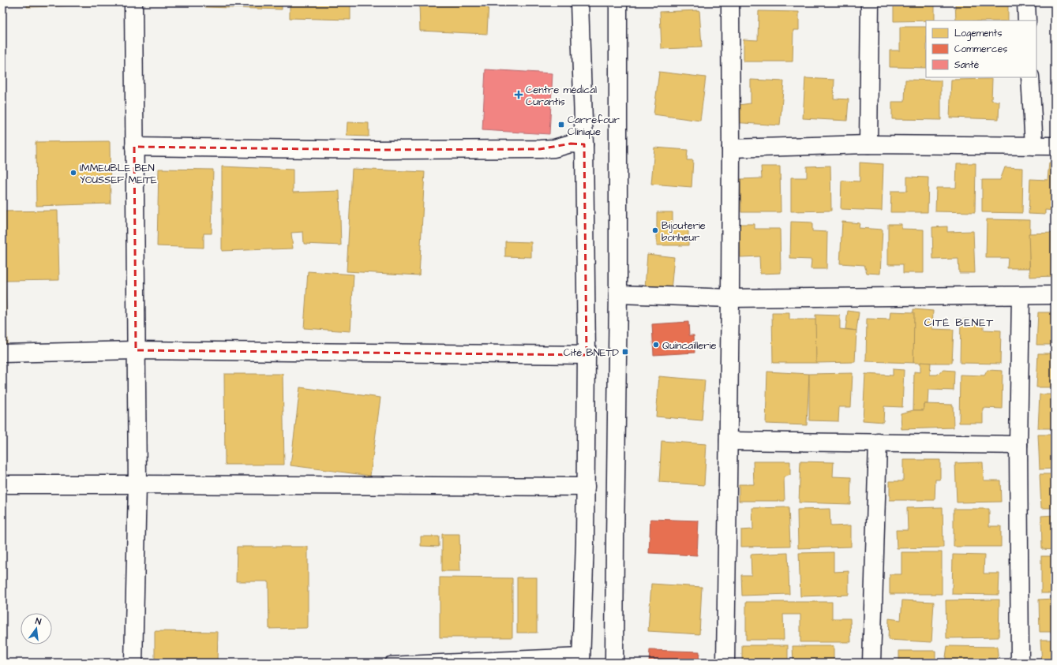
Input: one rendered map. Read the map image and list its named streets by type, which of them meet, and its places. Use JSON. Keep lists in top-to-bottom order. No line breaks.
{"districts":["CITÉ BENET"],"places":{"health":["Centre médical Curantis"],"transit":["Carrefour Clinique","Cité BNETD"],"other":["IMMEUBLE BEN YOUSSEF MEITE","Bijouterie bonheur","Quincaillerie"]},"legend":["Logements","Commerces","Santé"],"north":"top"}
